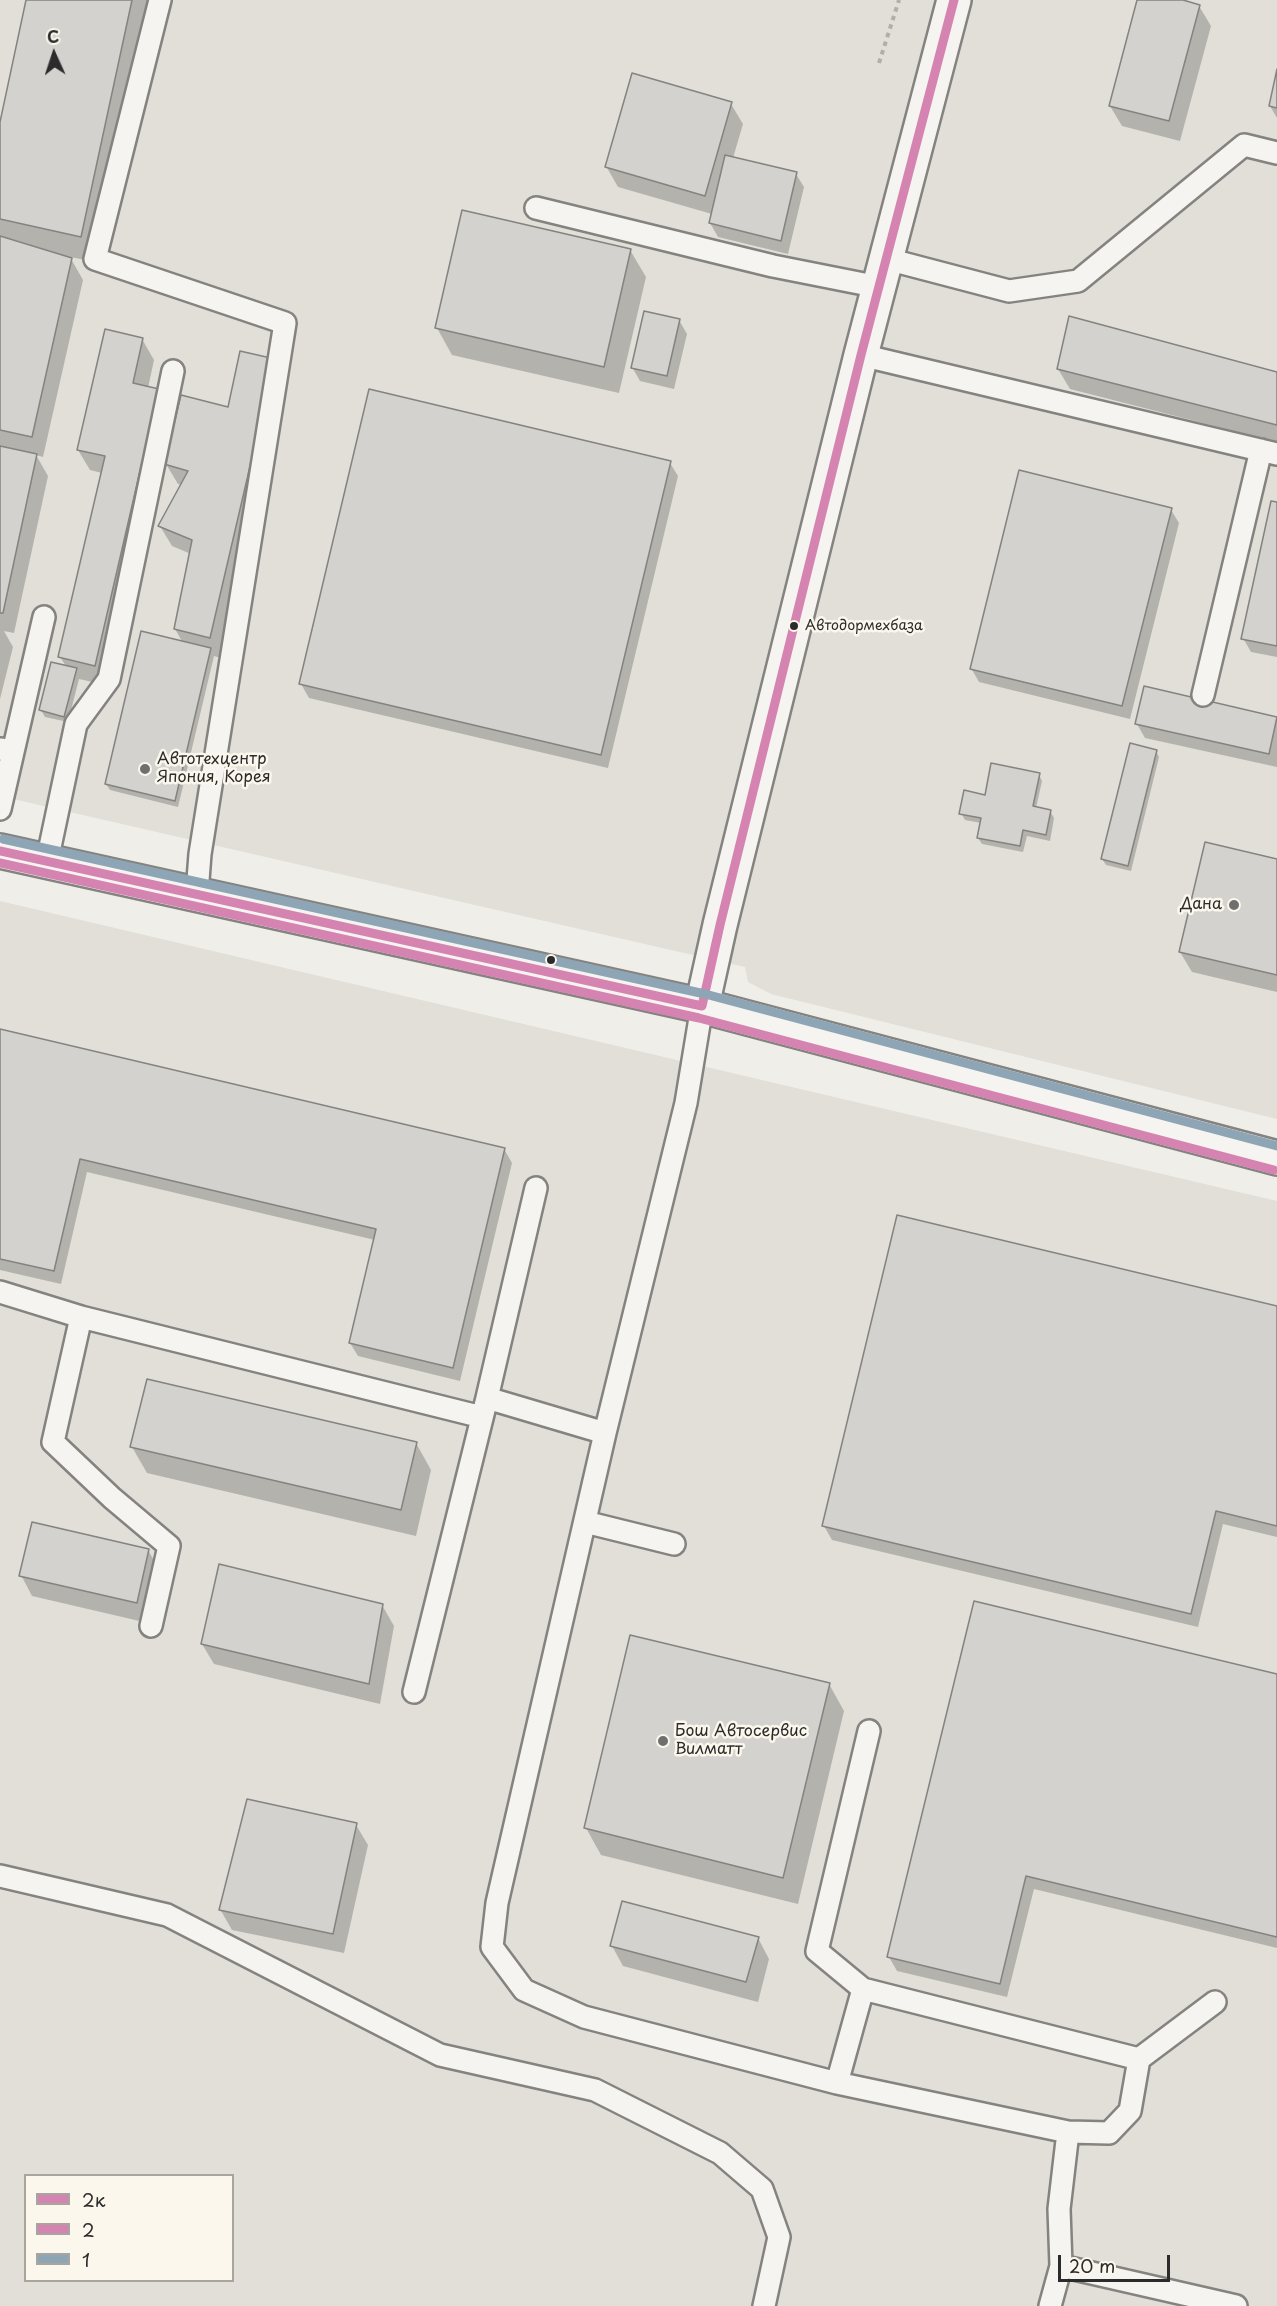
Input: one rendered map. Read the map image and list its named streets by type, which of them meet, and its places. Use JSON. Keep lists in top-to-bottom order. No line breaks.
{"places":["Автодормехбаза","Автотехцентр Япония, Корея","Дана","Бош Автосервис Вилматт"],"lines":["transit line 2к","transit line 1","transit line 2"],"legend":["2к","2","1"],"scale_bar":"20 m","north":"top"}
